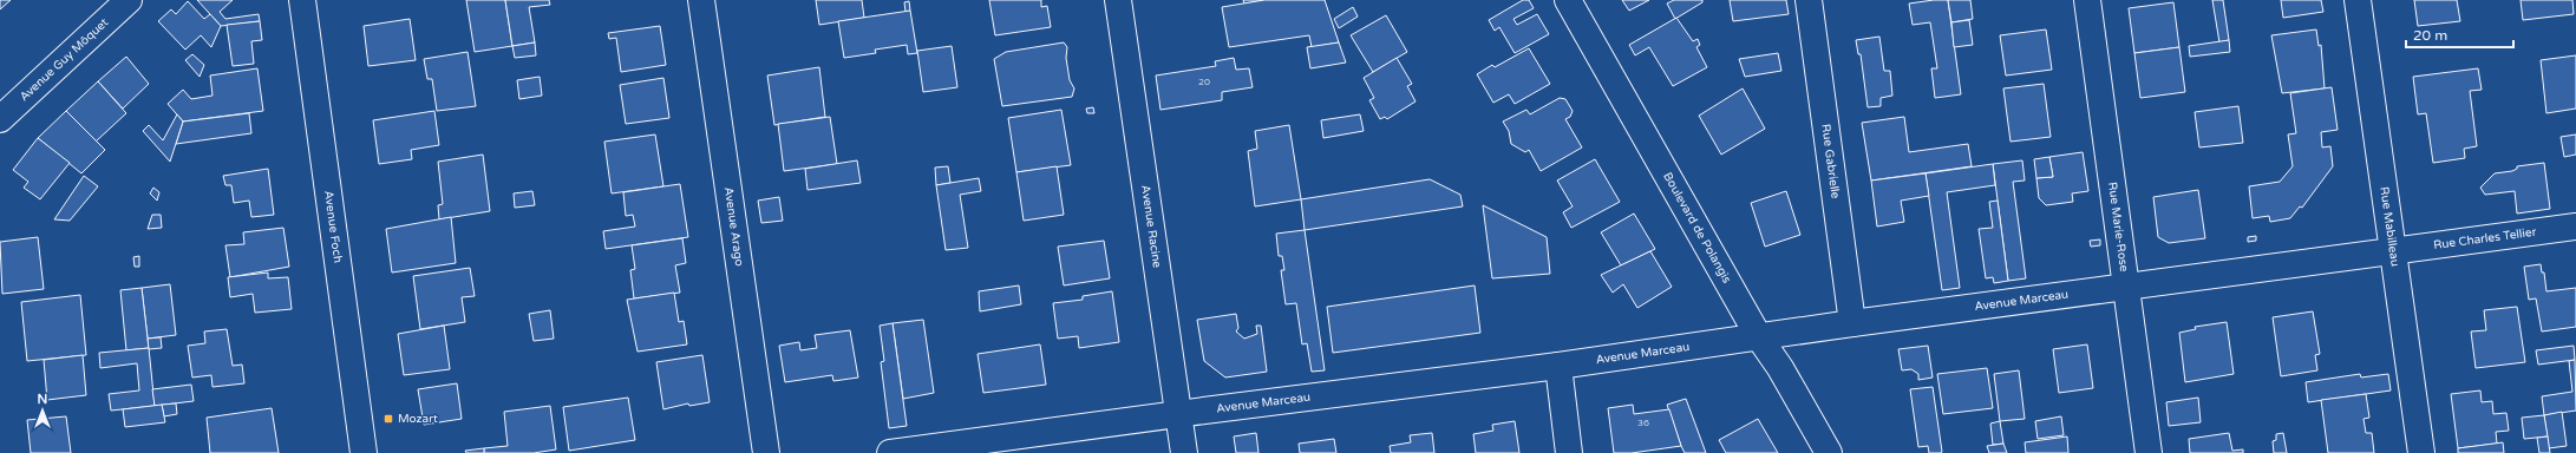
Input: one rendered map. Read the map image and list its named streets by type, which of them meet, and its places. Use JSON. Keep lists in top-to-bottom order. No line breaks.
{"streets":{"street":["Avenue Guy Môquet","Rue Gabrielle","Avenue Foch","Avenue Arago","Avenue Racine","Rue Marie-Rose","Rue Mabilleau","Boulevard de Polangis","Rue Charles Tellier","Avenue Marceau"]},"crossings":[["Rue Gabrielle","Avenue Marceau"],["Avenue Racine","Avenue Marceau"],["Rue Marie-Rose","Avenue Marceau"],["Rue Mabilleau","Rue Charles Tellier"],["Rue Mabilleau","Avenue Marceau"],["Boulevard de Polangis","Avenue Marceau"],["Rue Charles Tellier","Avenue Marceau"]],"places":{"transit":["Mozart"]},"house_numbers":["20","36"],"scale_bar":"20 m","north":"top"}
